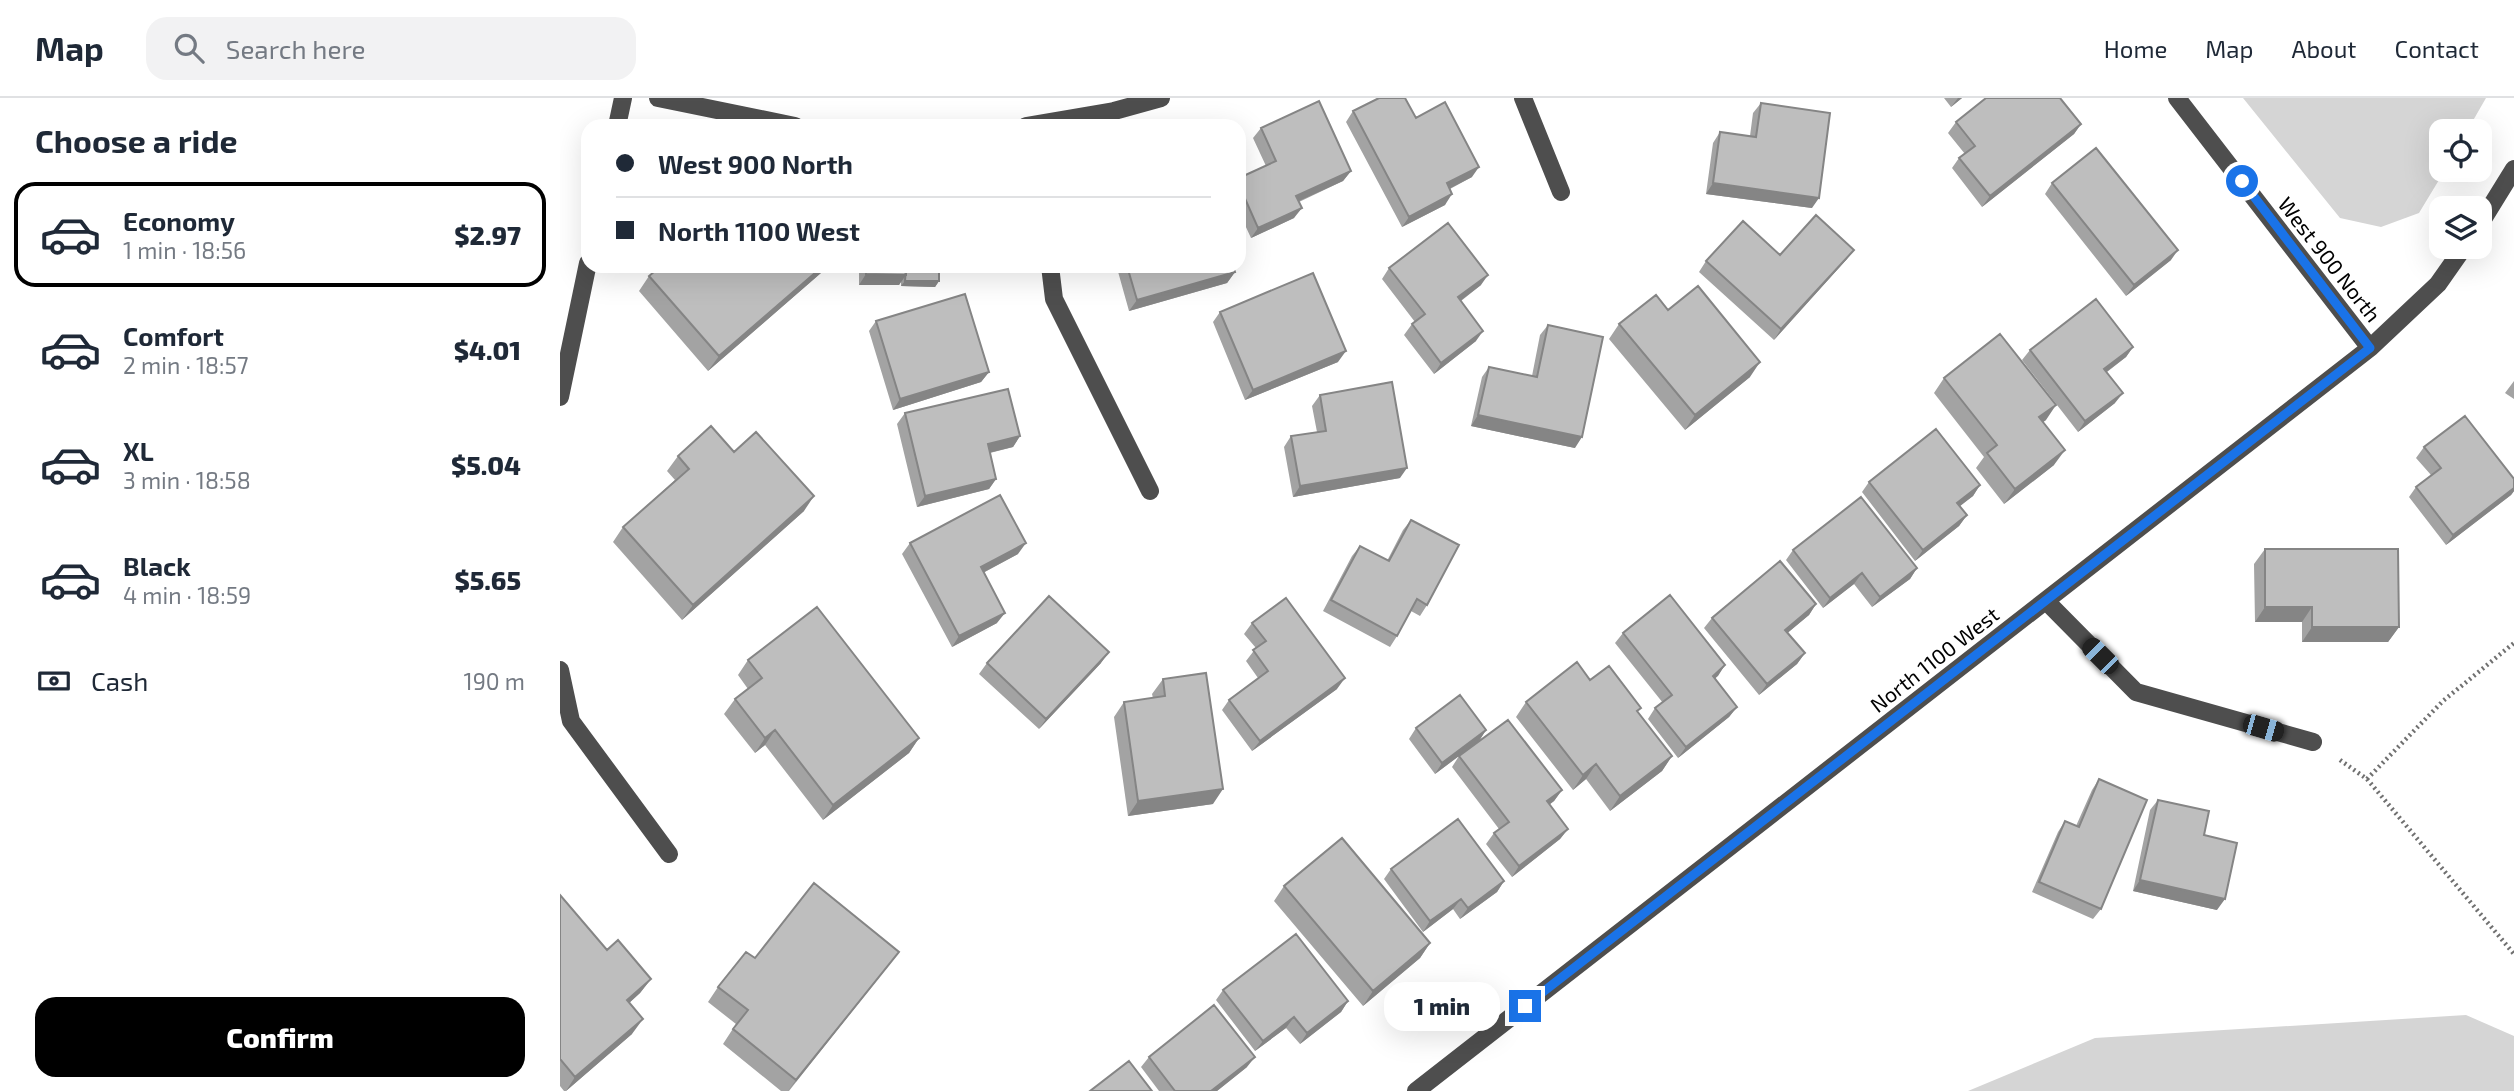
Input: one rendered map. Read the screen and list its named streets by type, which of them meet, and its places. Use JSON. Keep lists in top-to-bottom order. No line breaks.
{"streets":{"street":["West 900 North","North 1100 West"]},"crossings":[["West 900 North","North 1100 West"]],"page":{"header":"Map","search":"Search here","nav":["Home","Map","About","Contact"],"heading":"Choose a ride","banner":["West 900 North","North 1100 West"],"list":[{"name":"Economy","note":"1 min · 18:56","value":"$2.97"},{"name":"Comfort","note":"2 min · 18:57","value":"$4.01"},{"name":"XL","note":"3 min · 18:58","value":"$5.04"},{"name":"Black","note":"4 min · 18:59","value":"$5.65"}],"pay":["Cash","190 m"],"bubble":"1 min","buttons":"Confirm"}}
